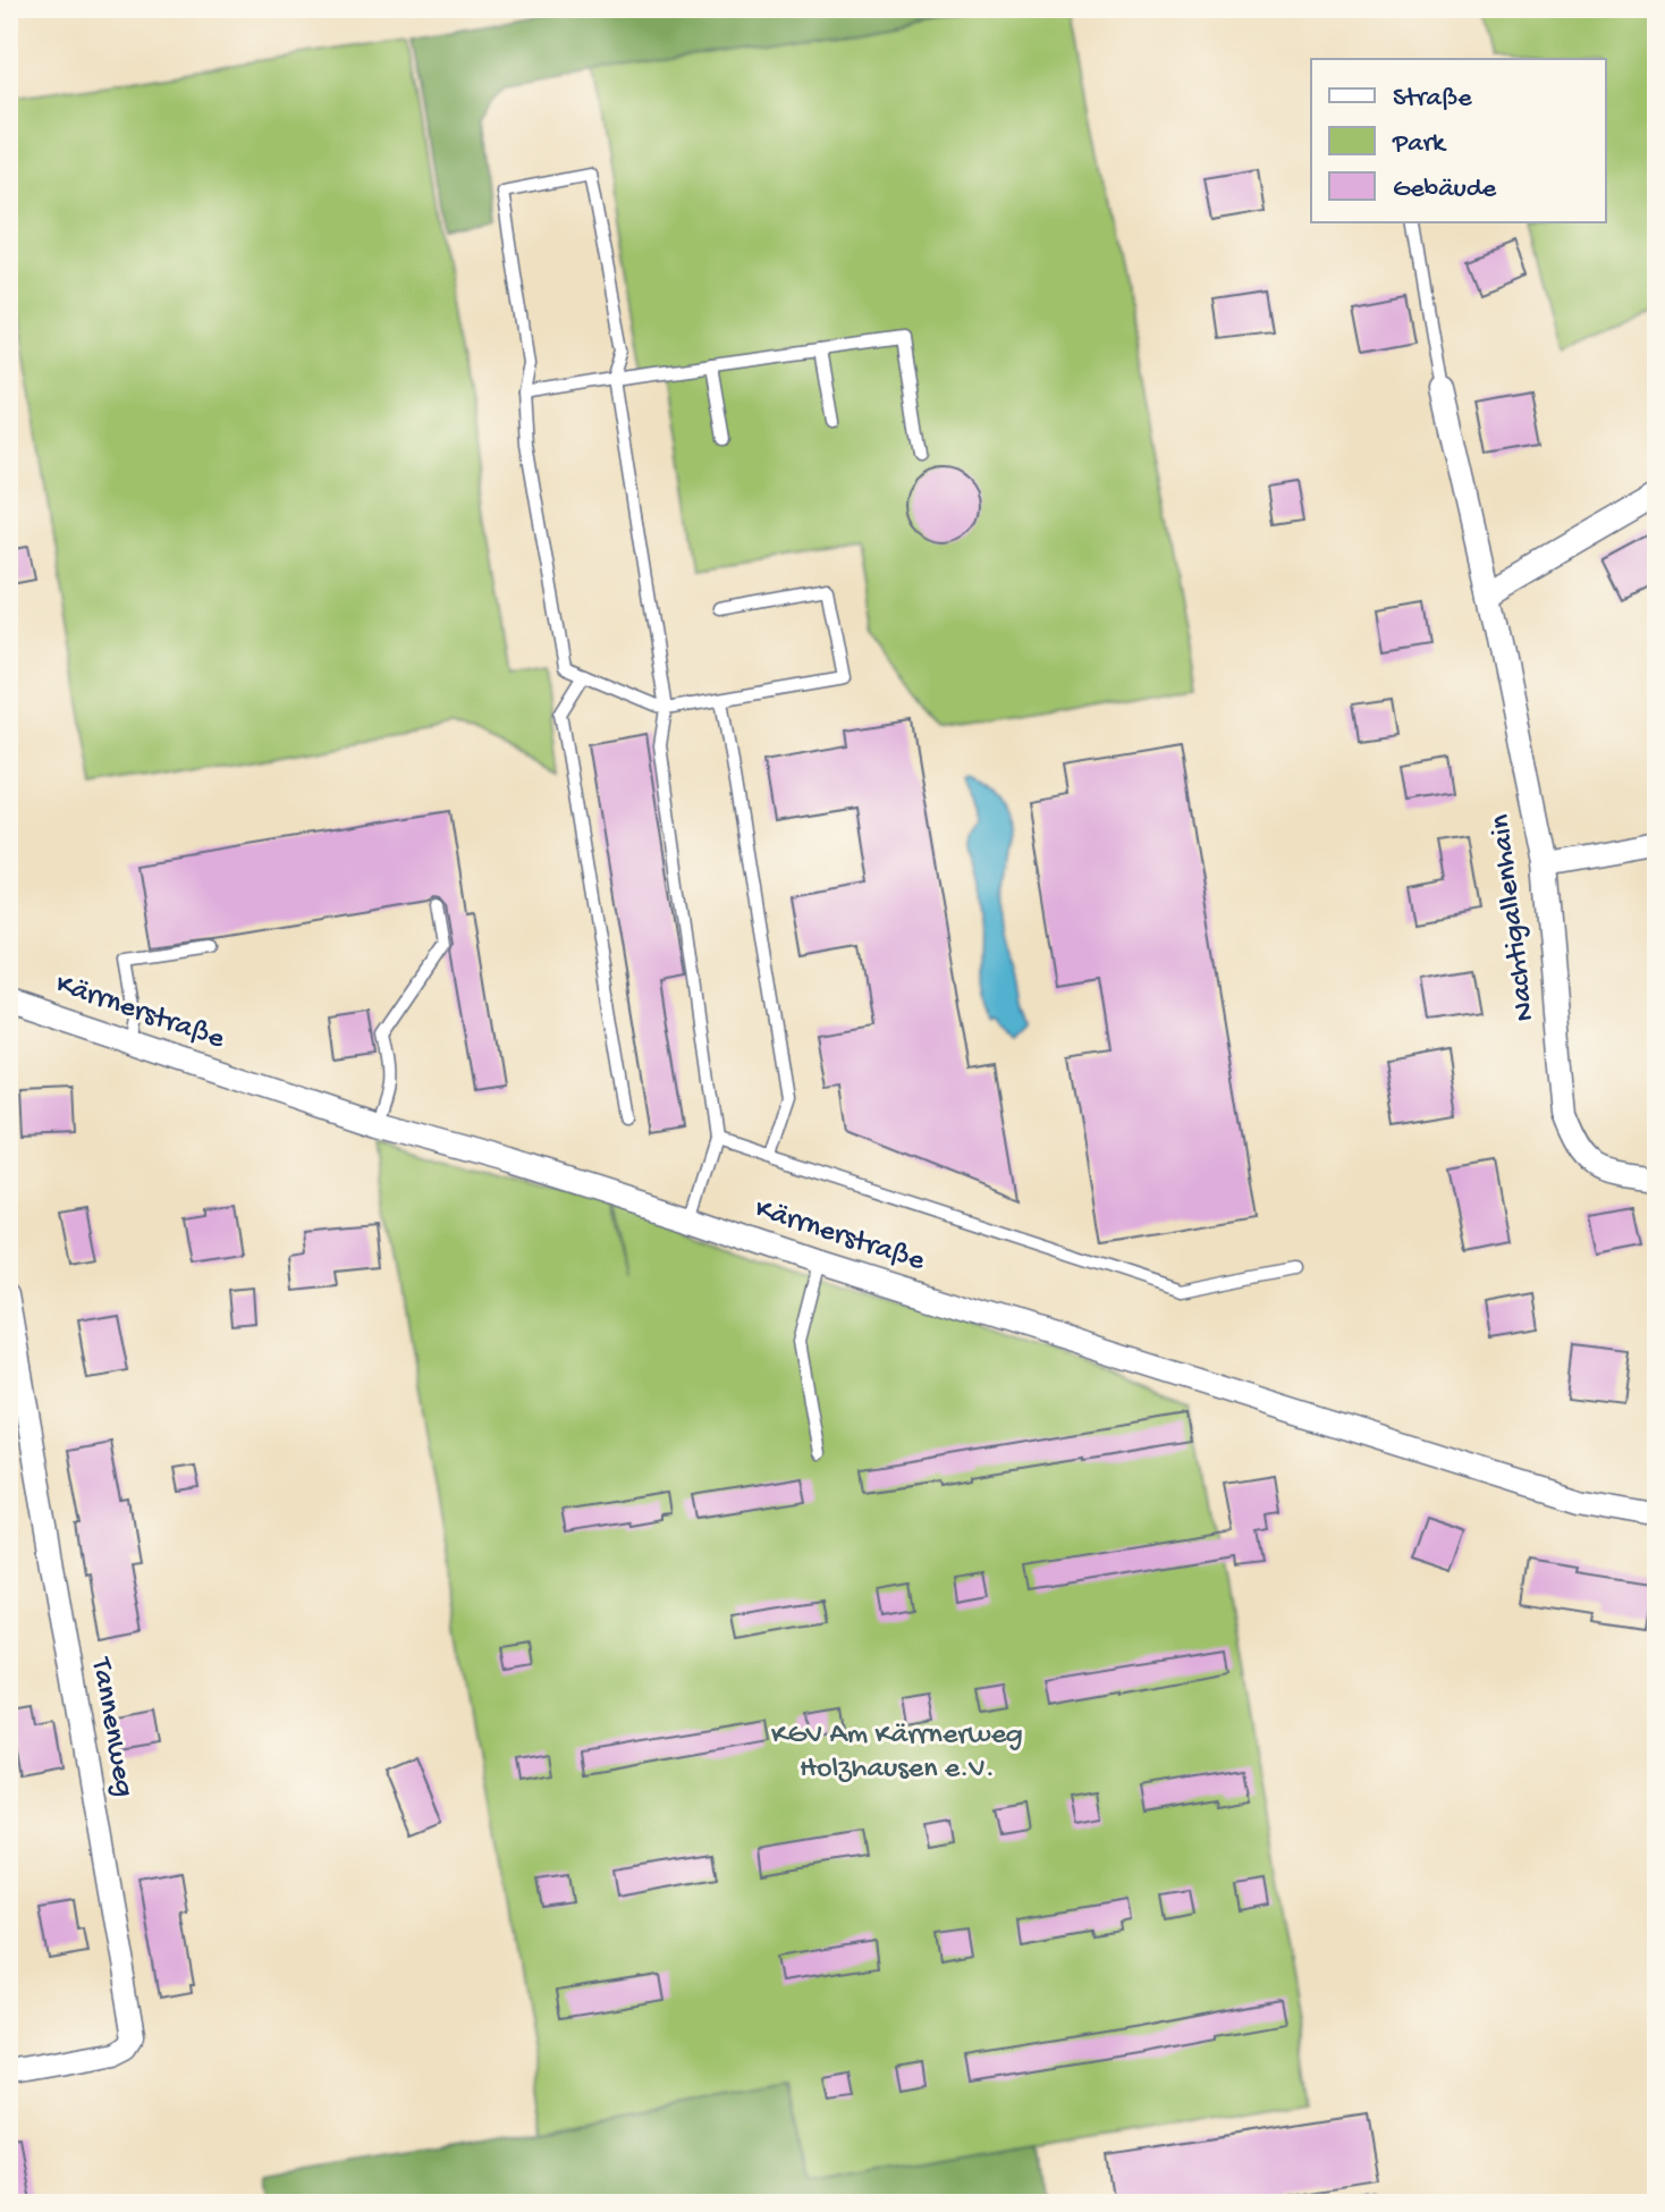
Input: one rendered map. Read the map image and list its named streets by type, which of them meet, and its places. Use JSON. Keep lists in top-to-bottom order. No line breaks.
{"streets":{"street":["Nachtigallenhain","Kärrnerstraße","Tannenweg"]},"parks":["KGV Am Kärrnerweg Holzhausen e.V."],"legend":["Straße","Park","Gebäude"]}
